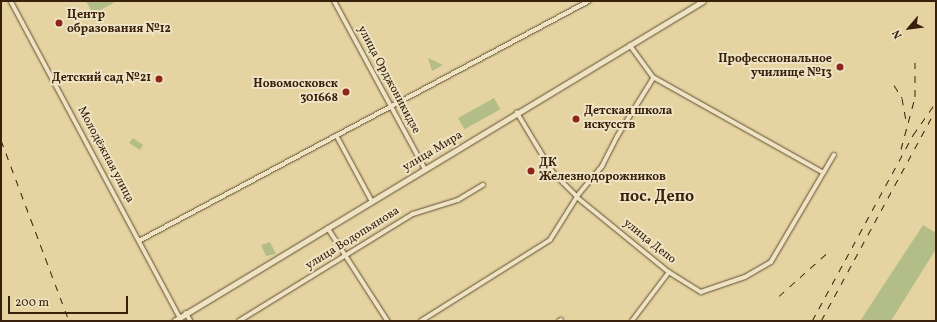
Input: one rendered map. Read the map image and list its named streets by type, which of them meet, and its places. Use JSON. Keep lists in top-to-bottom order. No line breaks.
{"streets":{"main road":["улица Мира"],"street":["улица Орджоникидзе","Молодёжная улица","улица Водопьянова","улица Депо"]},"crossings":[["улица Орджоникидзе","улица Мира"],["улица Мира","Молодёжная улица"],["улица Мира","улица Депо"]],"districts":["пос. Депо"],"places":["Центр образования №12","Профессиональное училище №13","Детский сад №21","Новомосковск 301668","Детская школа искусств","ДК Железнодорожников"],"scale_bar":"200 m","north":"bottom left"}
